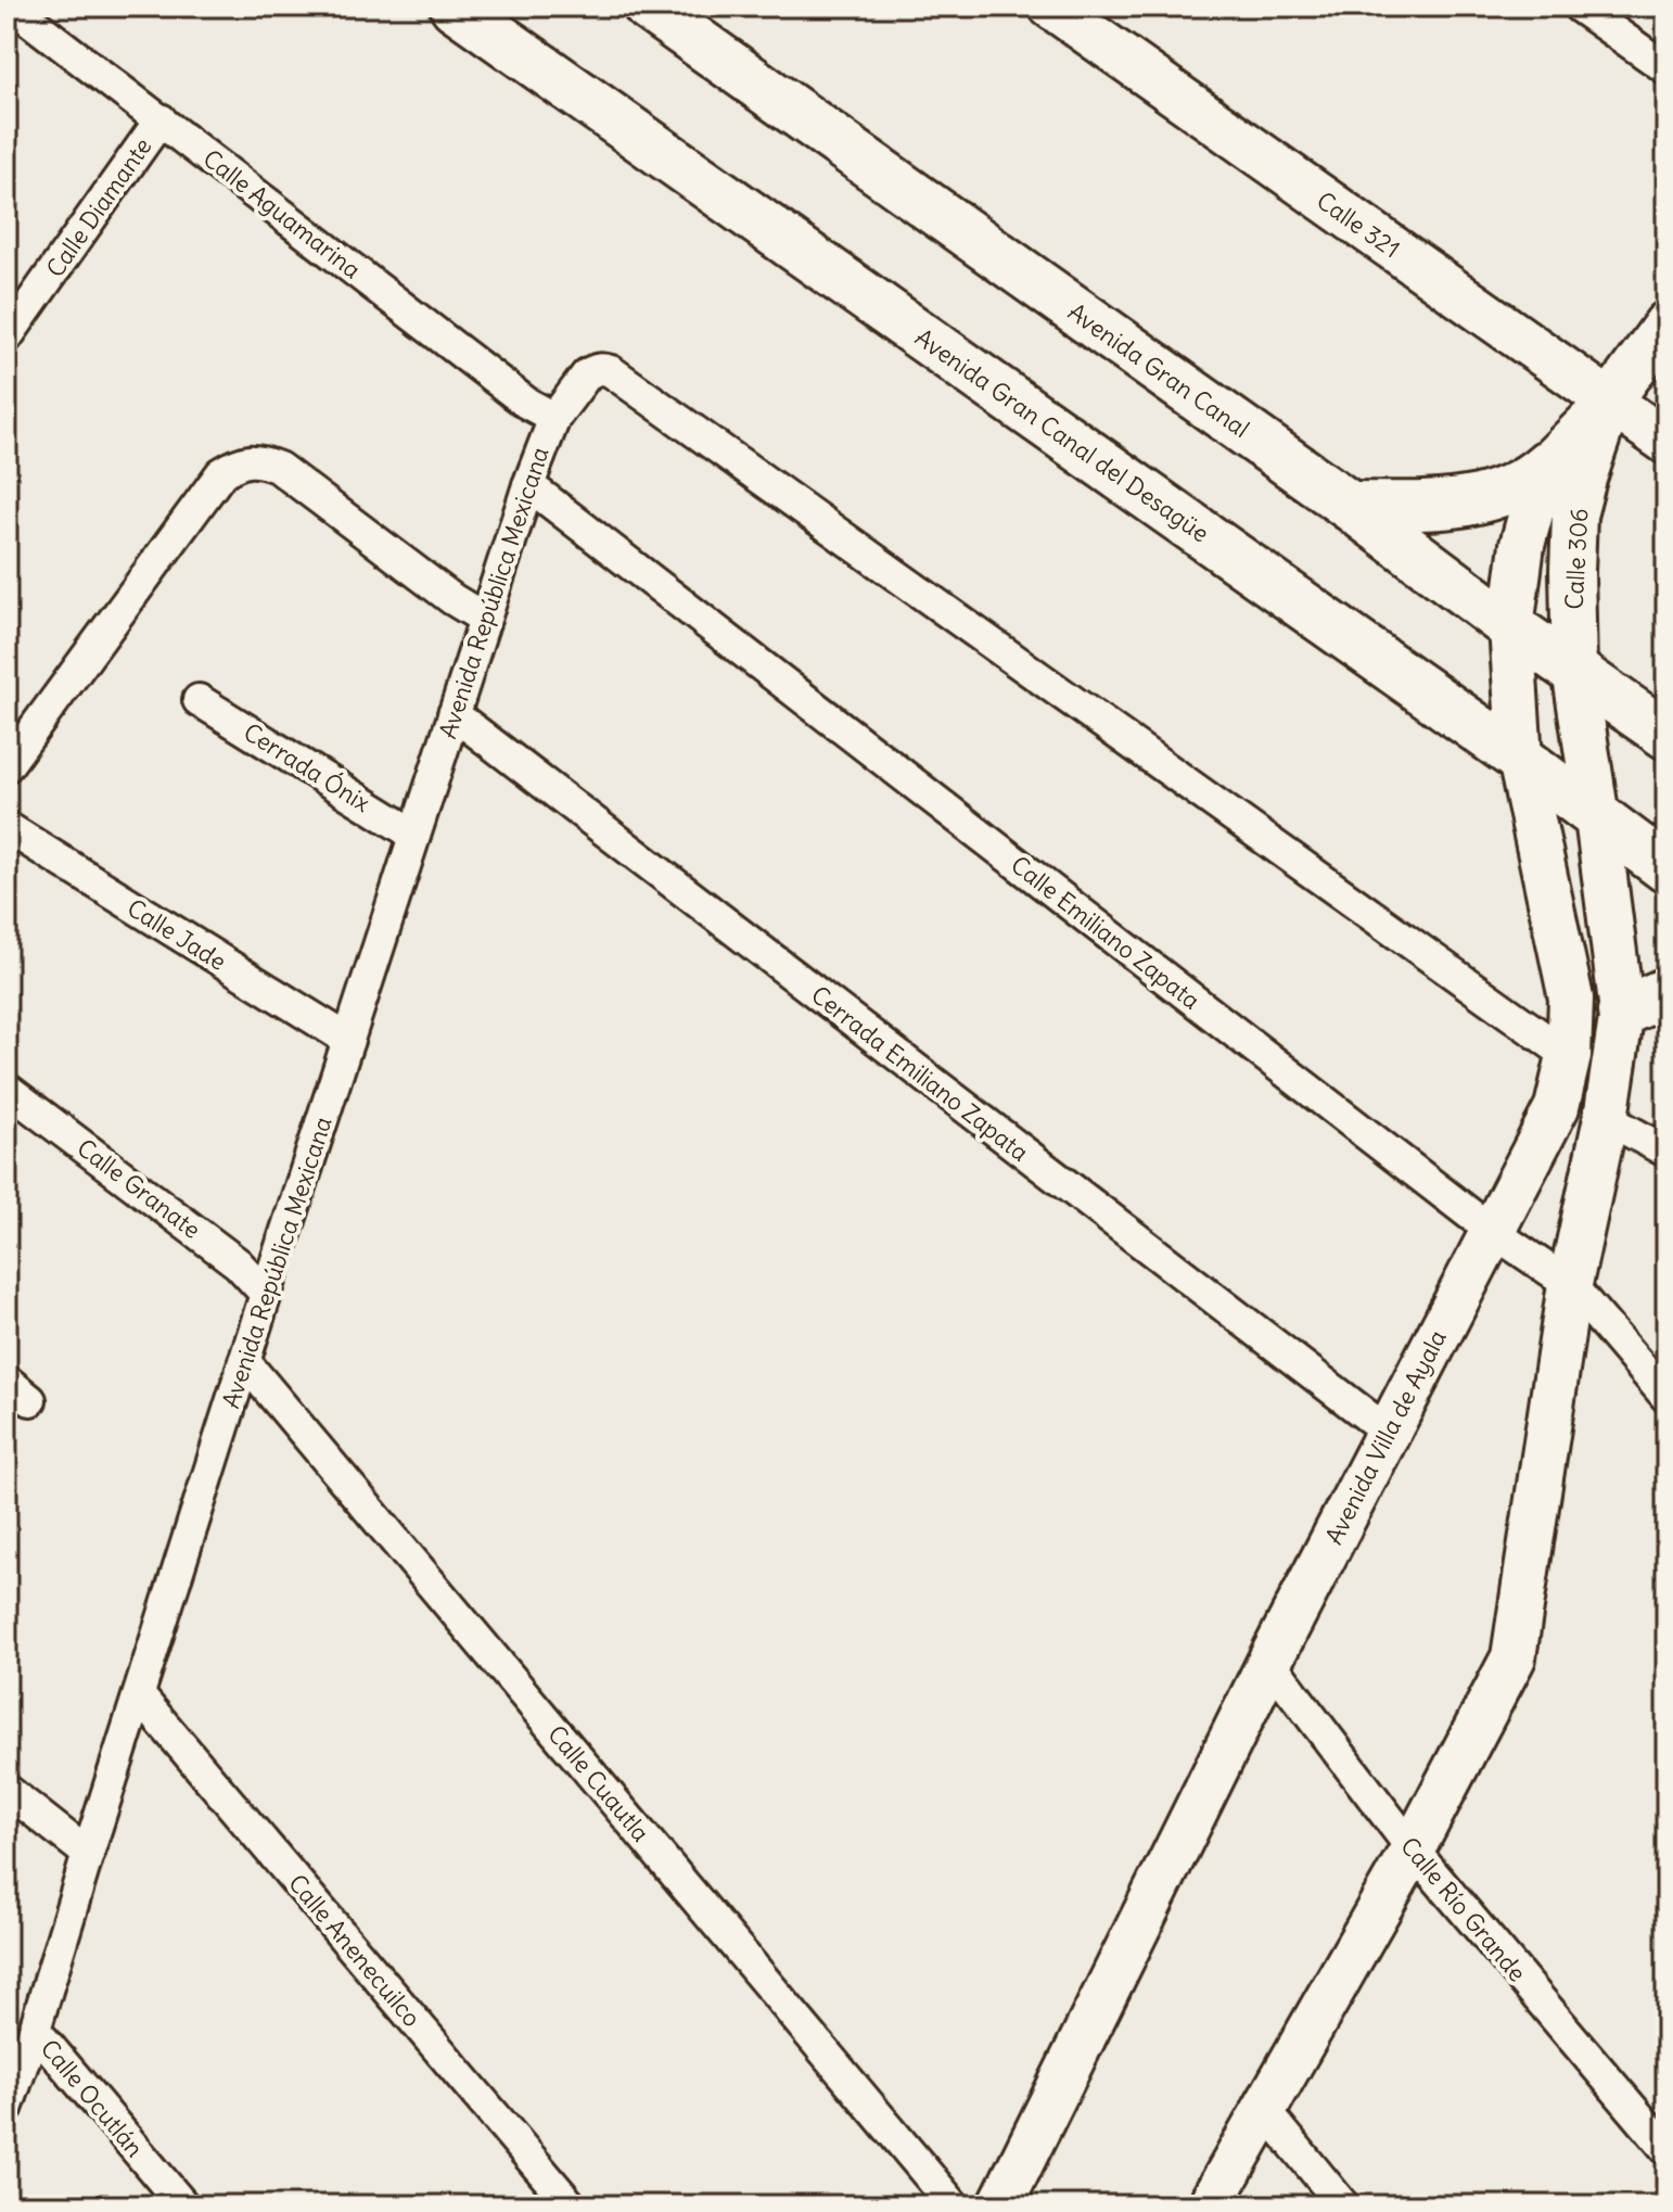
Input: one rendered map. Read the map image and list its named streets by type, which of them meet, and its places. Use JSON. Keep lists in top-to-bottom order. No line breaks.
{"streets":{"main road":["Calle 321","Avenida Gran Canal","Avenida Gran Canal del Desagüe","Calle 306","Avenida Villa de Ayala"],"street":["Calle Diamante","Calle Aguamarina","Avenida República Mexicana","Cerrada Ónix","Calle Emiliano Zapata","Calle Jade","Cerrada Emiliano Zapata","Calle Granate","Calle Cuautla","Calle Río Grande","Calle Anenecuilco","Calle Ocutlán"]},"crossings":[["Calle Diamante","Calle Aguamarina"],["Calle Aguamarina","Avenida República Mexicana"],["Calle 321","Calle 306"],["Avenida Gran Canal","Calle 306"],["Avenida Gran Canal","Avenida Villa de Ayala"],["Avenida Gran Canal del Desagüe","Avenida Villa de Ayala"],["Calle 306","Avenida Villa de Ayala"],["Avenida República Mexicana","Cerrada Ónix"],["Avenida República Mexicana","Calle Emiliano Zapata"],["Avenida República Mexicana","Calle Jade"],["Avenida República Mexicana","Cerrada Emiliano Zapata"],["Avenida República Mexicana","Calle Granate"],["Avenida República Mexicana","Avenida Villa de Ayala"],["Avenida República Mexicana","Calle Cuautla"],["Avenida República Mexicana","Calle Anenecuilco"],["Avenida República Mexicana","Calle Ocutlán"],["Calle Emiliano Zapata","Avenida Villa de Ayala"],["Cerrada Emiliano Zapata","Avenida Villa de Ayala"],["Avenida Villa de Ayala","Calle Río Grande"]]}
